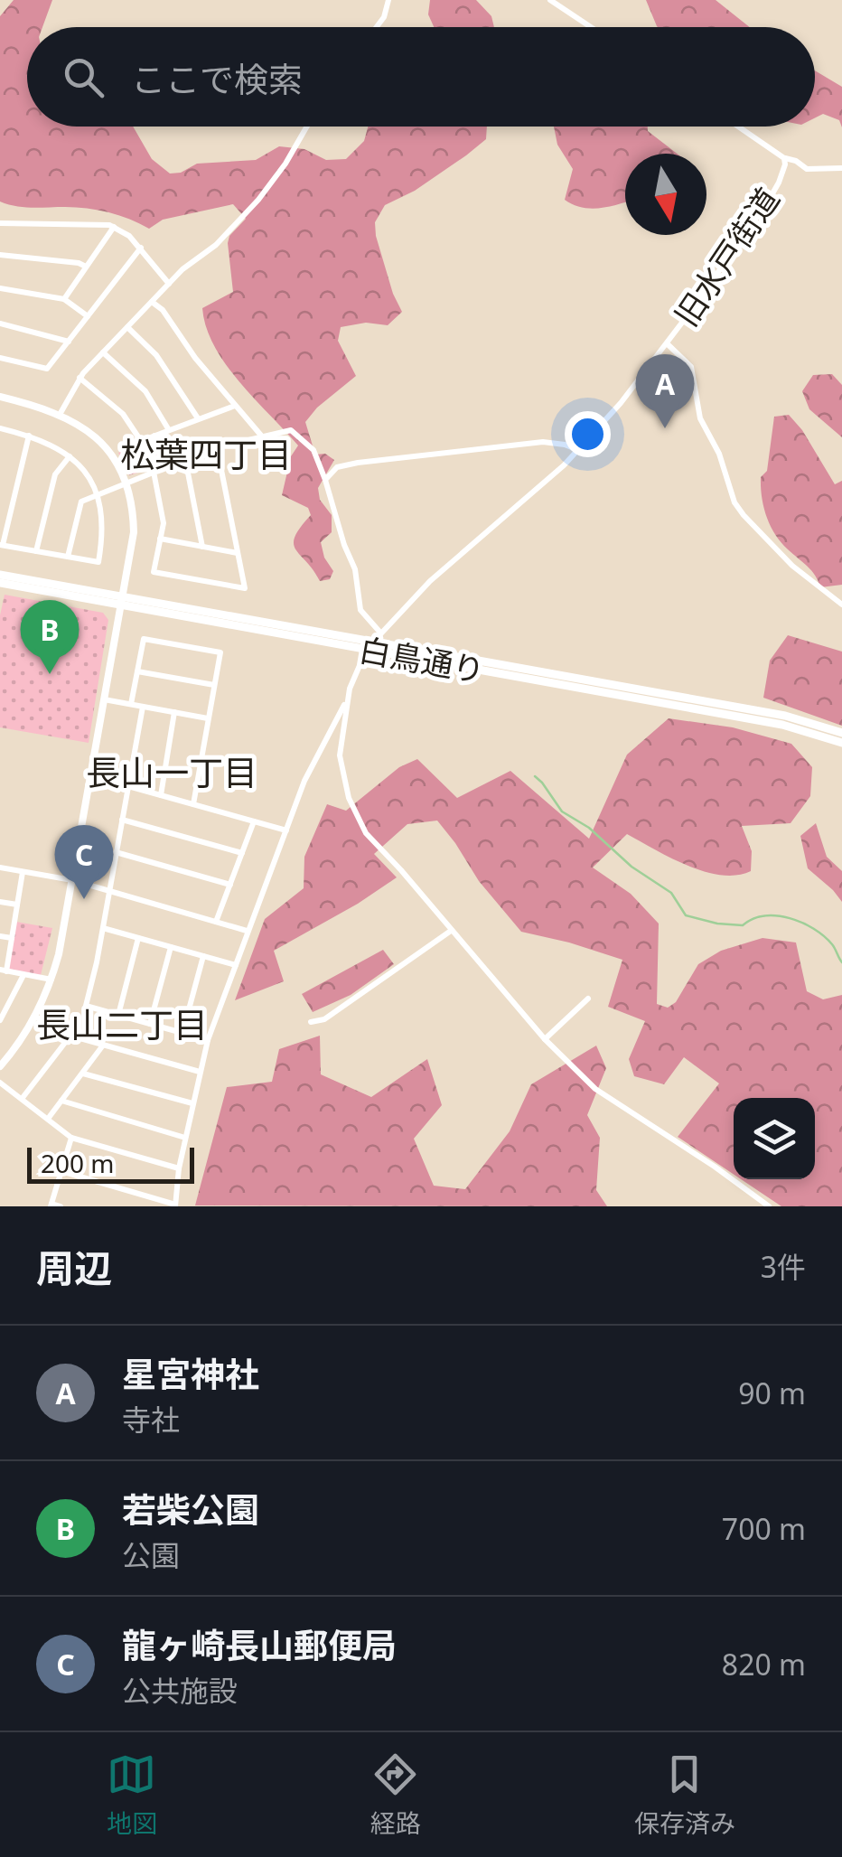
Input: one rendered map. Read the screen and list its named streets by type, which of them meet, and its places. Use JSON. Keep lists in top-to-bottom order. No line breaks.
{"streets":{"main road":["白鳥通り"],"street":["旧水戸街道"]},"crossings":[["旧水戸街道","白鳥通り"]],"districts":["松葉四丁目","長山一丁目","長山二丁目"],"scale_bar":"200 m","north":"bottom","page":{"search":"ここで検索","pins":["A","B","C"],"scale":"200 m","heading":["周辺","3件"],"list":[{"mark":"A","name":"星宮神社","note":"寺社","value":"90 m"},{"mark":"B","name":"若柴公園","note":"公園","value":"700 m"},{"mark":"C","name":"龍ヶ崎長山郵便局","note":"公共施設","value":"820 m"}],"nav":["地図","経路","保存済み"]}}
